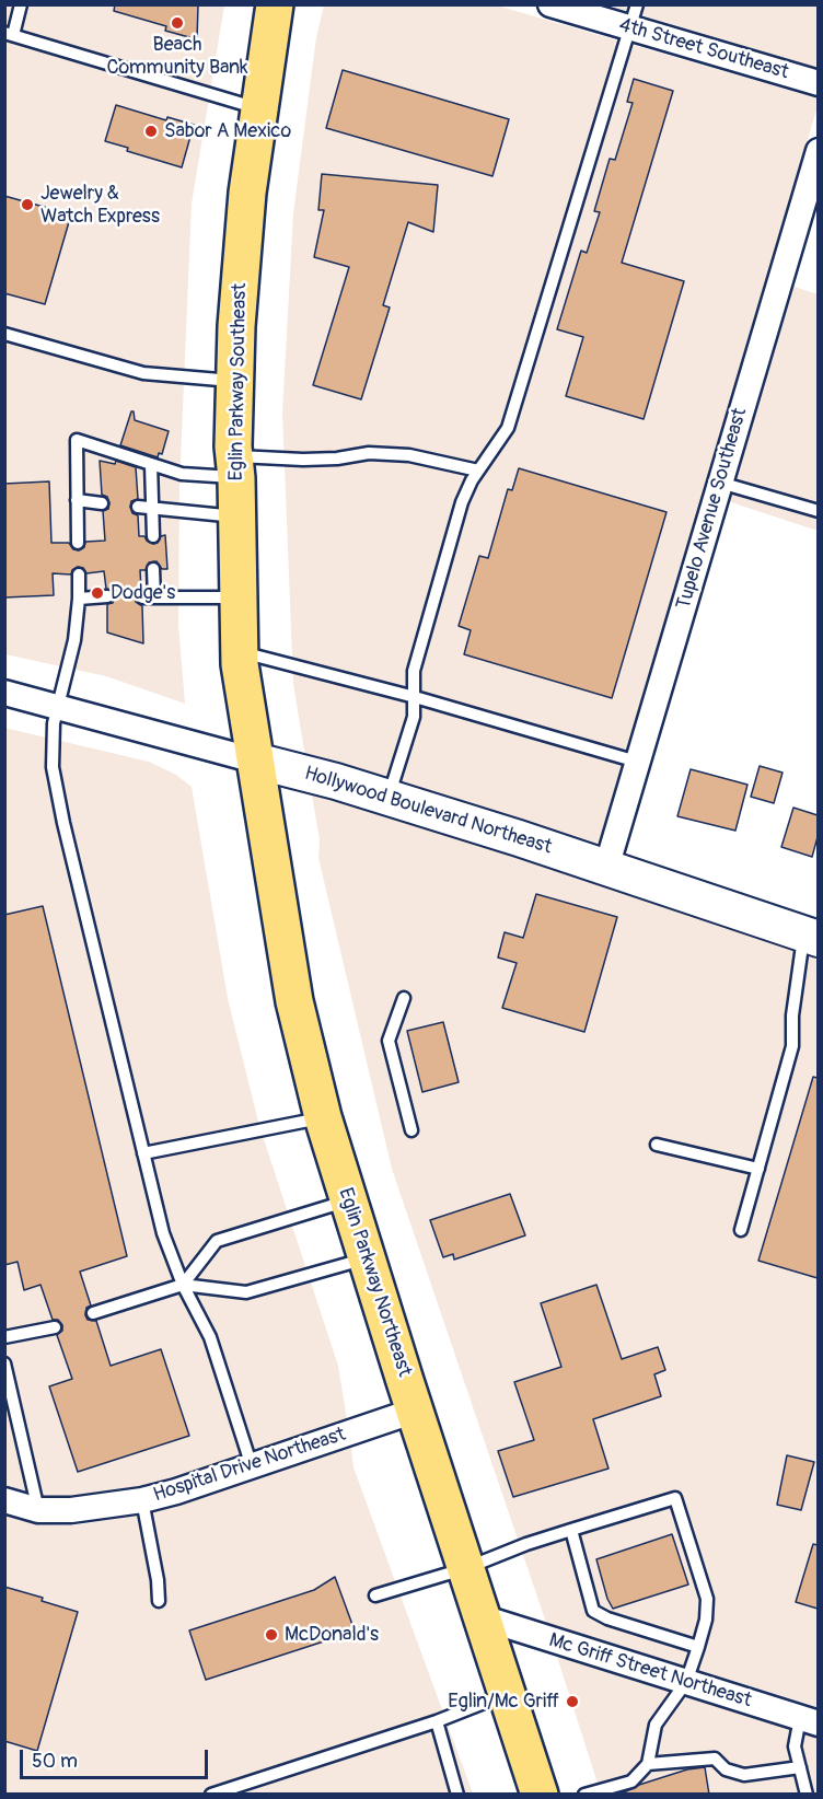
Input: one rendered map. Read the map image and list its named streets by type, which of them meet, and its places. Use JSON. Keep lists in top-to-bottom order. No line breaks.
{"streets":{"highway":["Eglin Parkway Southeast","Eglin Parkway Northeast"],"street":["4th Street Southeast","Tupelo Avenue Southeast","Hollywood Boulevard Northeast","Hospital Drive Northeast","Mc Griff Street Northeast"]},"crossings":[["Eglin Parkway Southeast","Hollywood Boulevard Northeast"],["Eglin Parkway Southeast","Eglin Parkway Northeast"],["Tupelo Avenue Southeast","Hollywood Boulevard Northeast"],["Hollywood Boulevard Northeast","Eglin Parkway Northeast"],["Eglin Parkway Northeast","Hospital Drive Northeast"],["Eglin Parkway Northeast","Mc Griff Street Northeast"]],"places":["Beach Community Bank","Sabor A Mexico","Jewelry & Watch Express","Dodge's","McDonald's","Eglin/Mc Griff"],"scale_bar":"50 m"}
